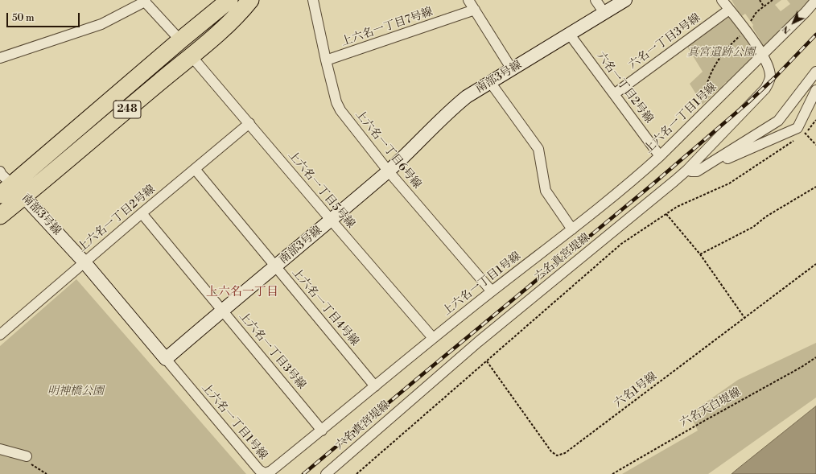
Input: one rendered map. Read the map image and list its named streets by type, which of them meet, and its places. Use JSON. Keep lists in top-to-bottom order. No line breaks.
{"streets":{"highway":["248"],"street":["上六名一丁目7号線","六名一丁目3号線","南部3号線","六名一丁目2号線","上六名一丁目1号線","上六名一丁目6号線","上六名一丁目5号線","上六名一丁目2号線","六名真宮堤線","上六名一丁目4号線","上六名一丁目3号線"],"path":["六名1号線","六名天白堤線"]},"crossings":[["上六名一丁目7号線","上六名一丁目6号線"],["六名一丁目3号線","六名一丁目2号線"],["南部3号線","六名一丁目2号線"],["南部3号線","248"],["南部3号線","上六名一丁目1号線"],["南部3号線","上六名一丁目6号線"],["南部3号線","上六名一丁目5号線"],["南部3号線","上六名一丁目2号線"],["南部3号線","上六名一丁目4号線"],["南部3号線","上六名一丁目3号線"],["六名一丁目2号線","上六名一丁目1号線"],["248","上六名一丁目5号線"],["上六名一丁目1号線","上六名一丁目6号線"],["上六名一丁目1号線","上六名一丁目5号線"],["上六名一丁目1号線","上六名一丁目4号線"],["上六名一丁目1号線","上六名一丁目3号線"],["上六名一丁目5号線","上六名一丁目2号線"],["上六名一丁目2号線","上六名一丁目4号線"],["上六名一丁目2号線","上六名一丁目3号線"]],"districts":["上六名一丁目"],"parks":["真宮遺跡公園","明神橋公園"],"scale_bar":"50 m","north":"bottom left"}
